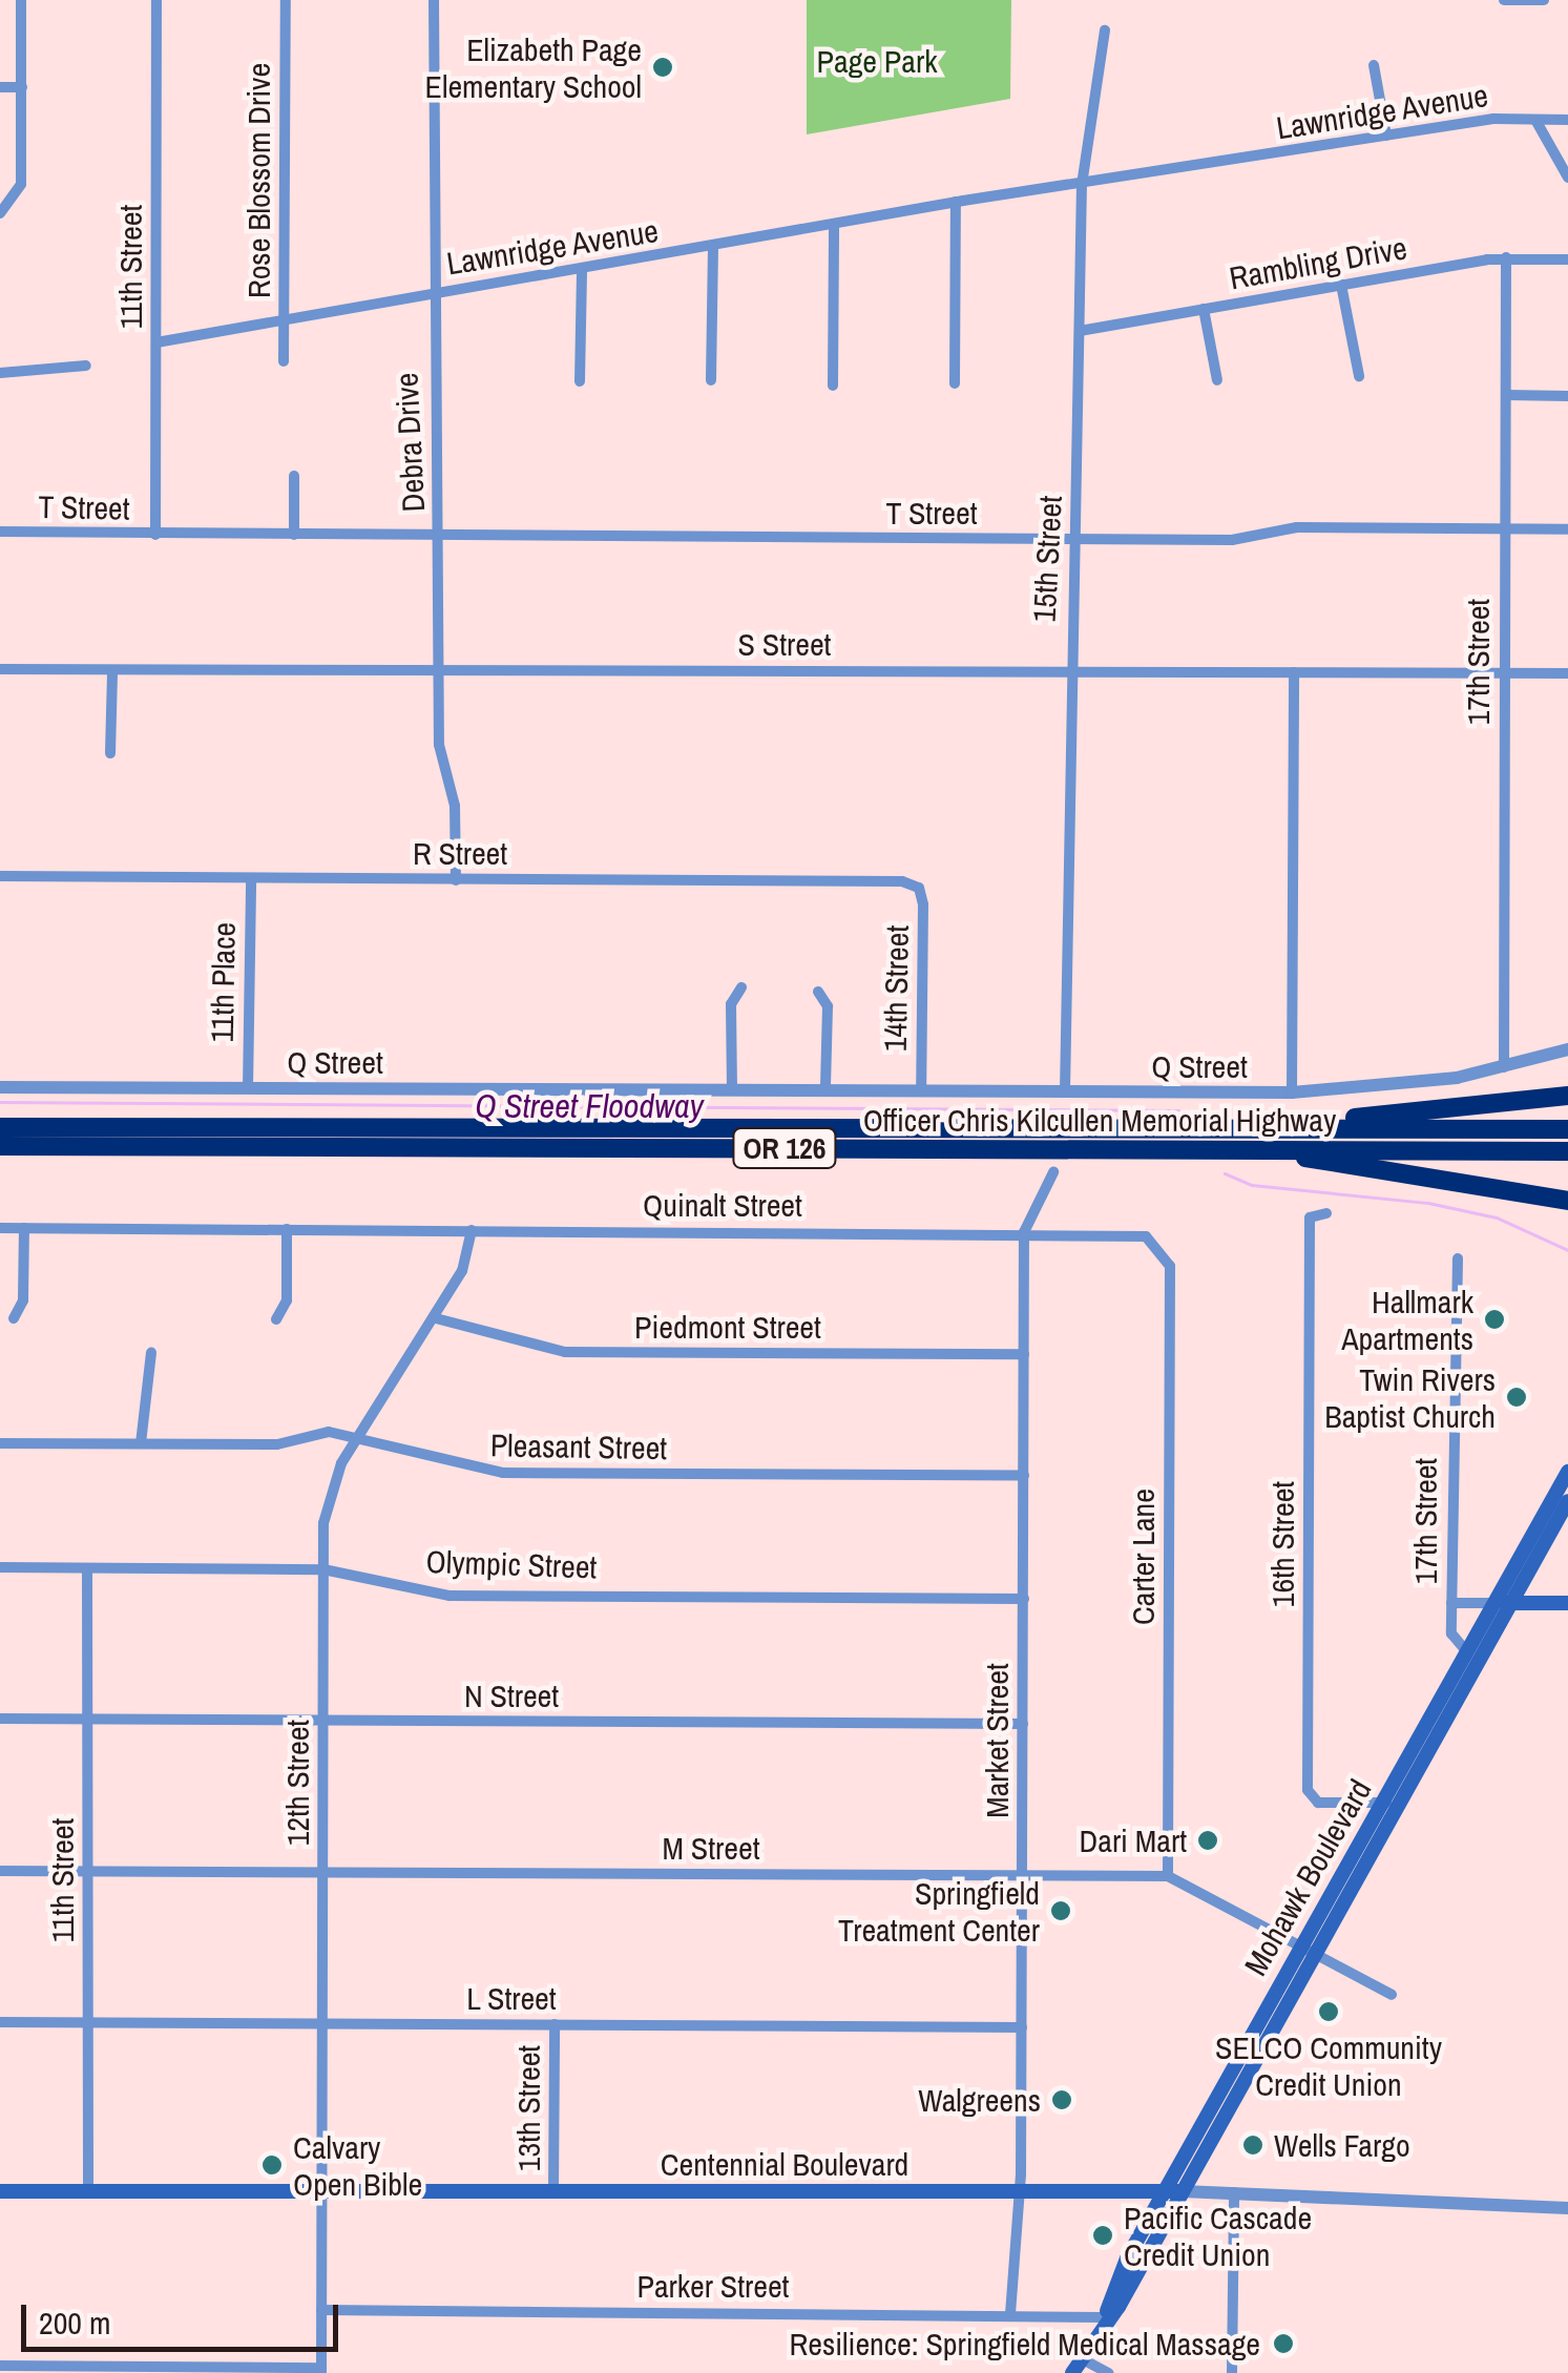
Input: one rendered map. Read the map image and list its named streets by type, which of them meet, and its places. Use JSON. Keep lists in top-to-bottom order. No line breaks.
{"streets":{"highway":["Officer Chris Kilcullen Memorial Highway","OR 126"],"main road":["Mohawk Boulevard","Centennial Boulevard"],"street":["Lawnridge Avenue","Rose Blossom Drive","Rambling Drive","11th Street","Debra Drive","T Street","15th Street","S Street","17th Street","R Street","11th Place","14th Street","Q Street","Quinalt Street","Piedmont Street","Pleasant Street","16th Street","Carter Lane","Olympic Street","N Street","Market Street","12th Street","M Street","L Street","13th Street","Parker Street"]},"crossings":[["Lawnridge Avenue","Rose Blossom Drive"],["Lawnridge Avenue","11th Street"],["Lawnridge Avenue","Debra Drive"],["Lawnridge Avenue","15th Street"],["Rambling Drive","15th Street"],["Rambling Drive","17th Street"],["11th Street","T Street"],["11th Street","Olympic Street"],["11th Street","N Street"],["11th Street","M Street"],["11th Street","L Street"],["11th Street","Centennial Boulevard"],["Debra Drive","T Street"],["Debra Drive","S Street"],["Debra Drive","R Street"],["T Street","15th Street"],["T Street","17th Street"],["15th Street","S Street"],["15th Street","Q Street"],["S Street","17th Street"],["17th Street","Q Street"],["17th Street","Mohawk Boulevard"],["R Street","11th Place"],["R Street","14th Street"],["11th Place","Q Street"],["14th Street","Q Street"],["Quinalt Street","Carter Lane"],["Quinalt Street","Market Street"],["Quinalt Street","12th Street"],["Piedmont Street","Market Street"],["Piedmont Street","12th Street"],["Pleasant Street","Market Street"],["Pleasant Street","12th Street"],["16th Street","Mohawk Boulevard"],["Carter Lane","M Street"],["Olympic Street","Market Street"],["Olympic Street","12th Street"],["N Street","Market Street"],["N Street","12th Street"],["Market Street","M Street"],["Market Street","L Street"],["Market Street","Centennial Boulevard"],["Market Street","Parker Street"],["12th Street","M Street"],["12th Street","L Street"],["12th Street","Centennial Boulevard"],["12th Street","Parker Street"],["M Street","Mohawk Boulevard"],["Mohawk Boulevard","Centennial Boulevard"],["Mohawk Boulevard","Parker Street"],["L Street","13th Street"],["13th Street","Centennial Boulevard"]],"water":["Q Street Floodway"],"parks":["Page Park"],"places":["Elizabeth Page Elementary School","Hallmark Apartments","Twin Rivers Baptist Church","Dari Mart","Springfield Treatment Center","SELCO Community Credit Union","Walgreens","Wells Fargo","Calvary Open Bible","Pacific Cascade Credit Union","Resilience: Springfield Medical Massage"],"scale_bar":"200 m"}
